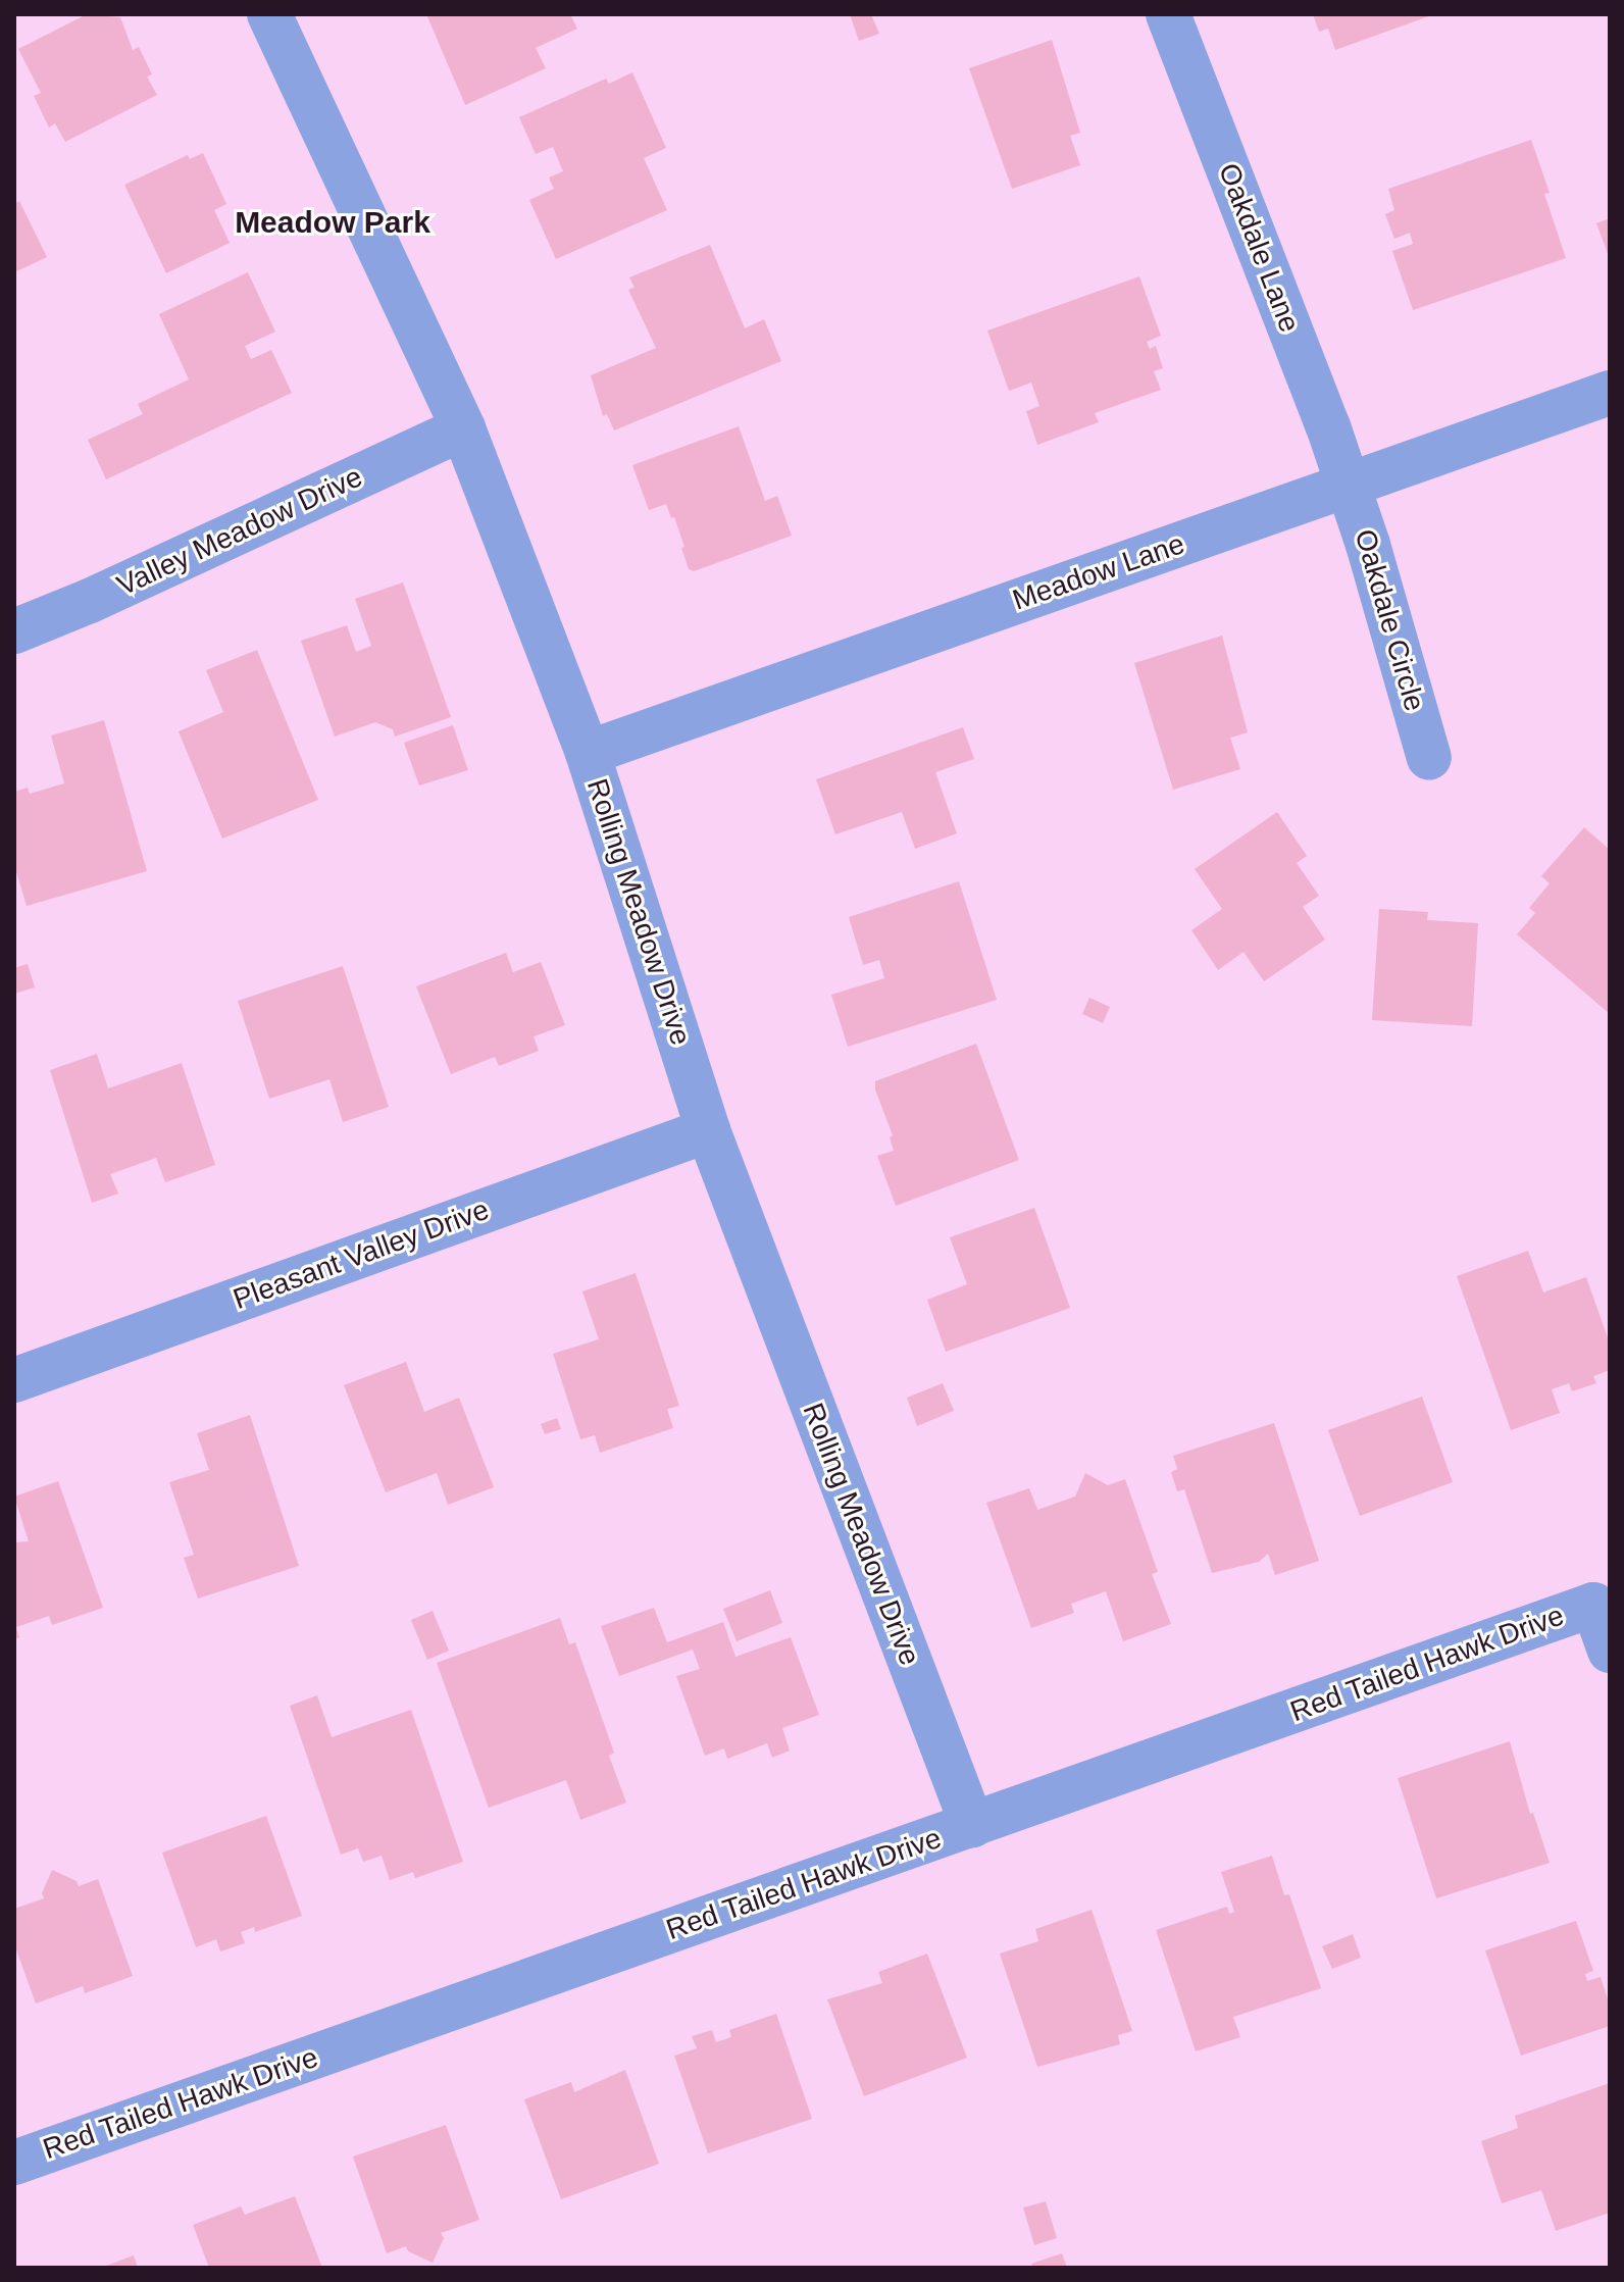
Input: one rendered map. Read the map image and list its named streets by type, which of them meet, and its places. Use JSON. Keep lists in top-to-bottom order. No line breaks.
{"streets":{"street":["Oakdale Lane","Valley Meadow Drive","Meadow Lane","Oakdale Circle","Rolling Meadow Drive","Pleasant Valley Drive","Red Tailed Hawk Drive"]},"crossings":[["Oakdale Lane","Meadow Lane"],["Oakdale Lane","Oakdale Circle"],["Valley Meadow Drive","Rolling Meadow Drive"],["Meadow Lane","Oakdale Circle"],["Meadow Lane","Rolling Meadow Drive"],["Rolling Meadow Drive","Pleasant Valley Drive"],["Rolling Meadow Drive","Red Tailed Hawk Drive"]],"districts":["Meadow Park"]}
